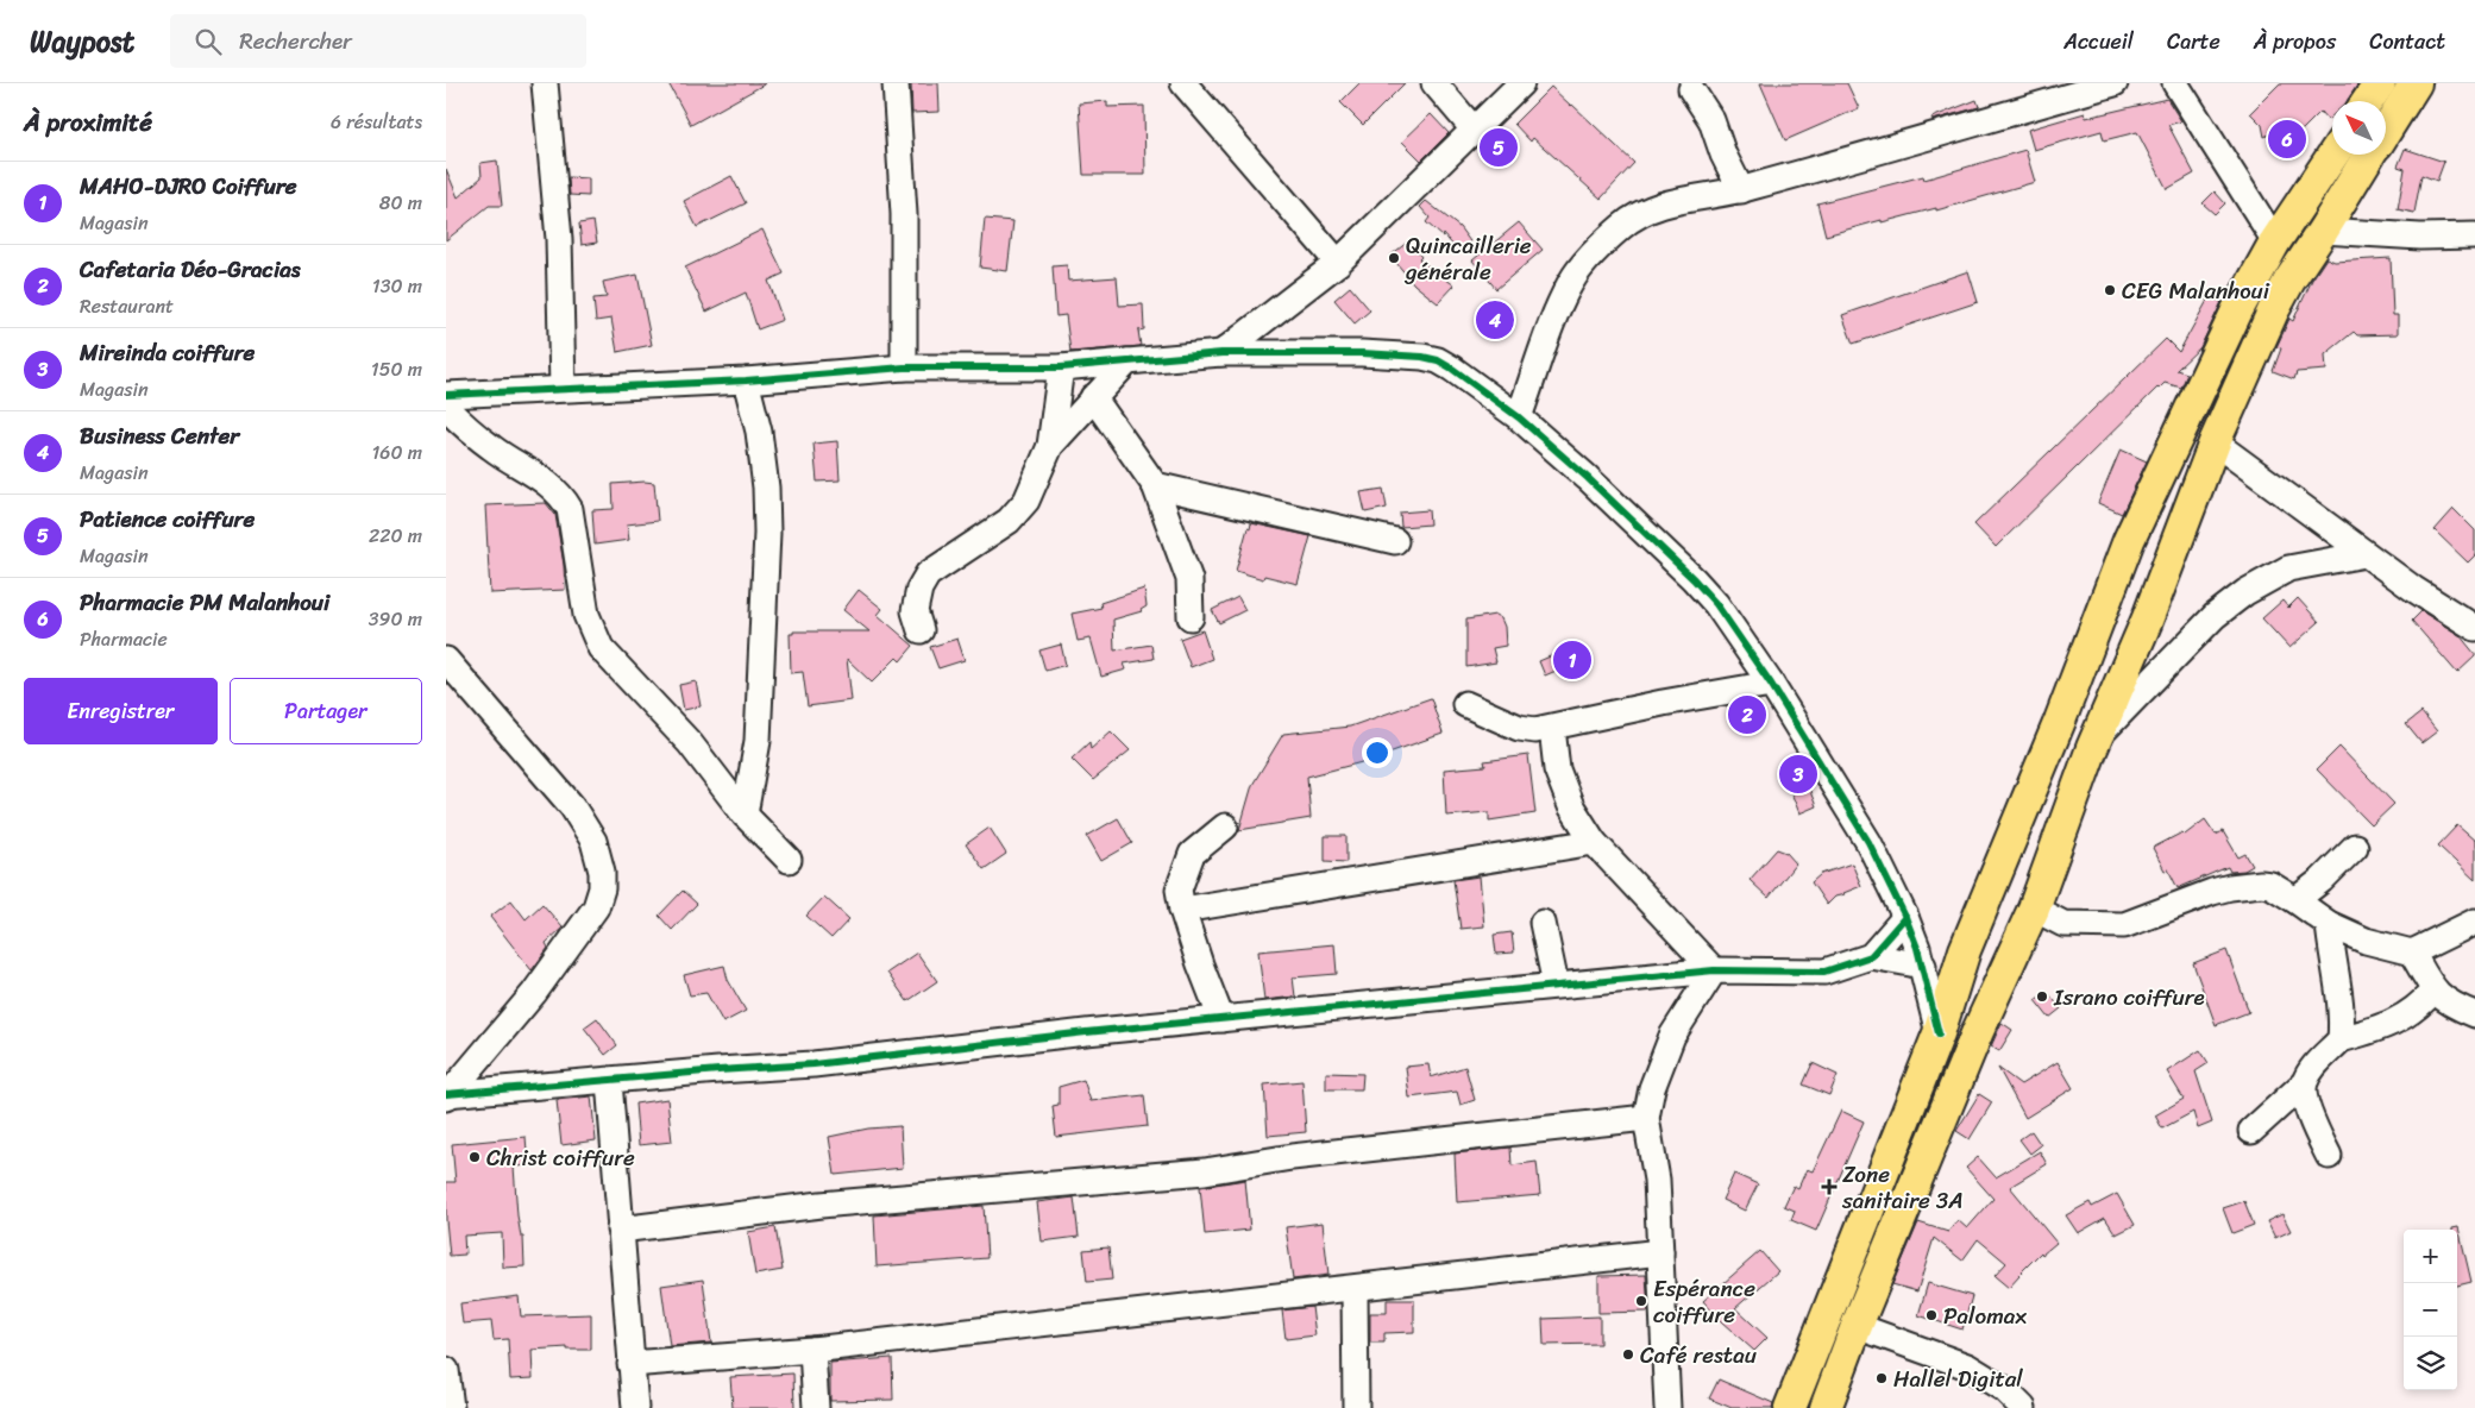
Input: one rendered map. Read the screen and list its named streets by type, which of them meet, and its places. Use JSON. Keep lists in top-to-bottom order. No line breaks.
{"places":{"other":["Quincaillerie générale","CEG Malanhoui","Israno coiffure","Christ coiffure","Espérance coiffure","Palomax","Café restau","Hallel Digital"],"health":["Zone sanitaire 3A"]},"north":"top left","page":{"header":"Waypost","search":"Rechercher","nav":["Accueil","Carte","À propos","Contact"],"heading":["À proximité","6 résultats"],"pins":["6","5","4","1","2","3"],"list":[{"mark":"1","name":"MAHO-DJRO Coiffure","note":"Magasin","value":"80 m"},{"mark":"2","name":"Cafetaria Déo-Gracias","note":"Restaurant","value":"130 m"},{"mark":"3","name":"Mireinda coiffure","note":"Magasin","value":"150 m"},{"mark":"4","name":"Business Center","note":"Magasin","value":"160 m"},{"mark":"5","name":"Patience coiffure","note":"Magasin","value":"220 m"},{"mark":"6","name":"Pharmacie PM Malanhoui","note":"Pharmacie","value":"390 m"}],"buttons":["Enregistrer","Partager"],"map_buttons":["+","−"]}}
